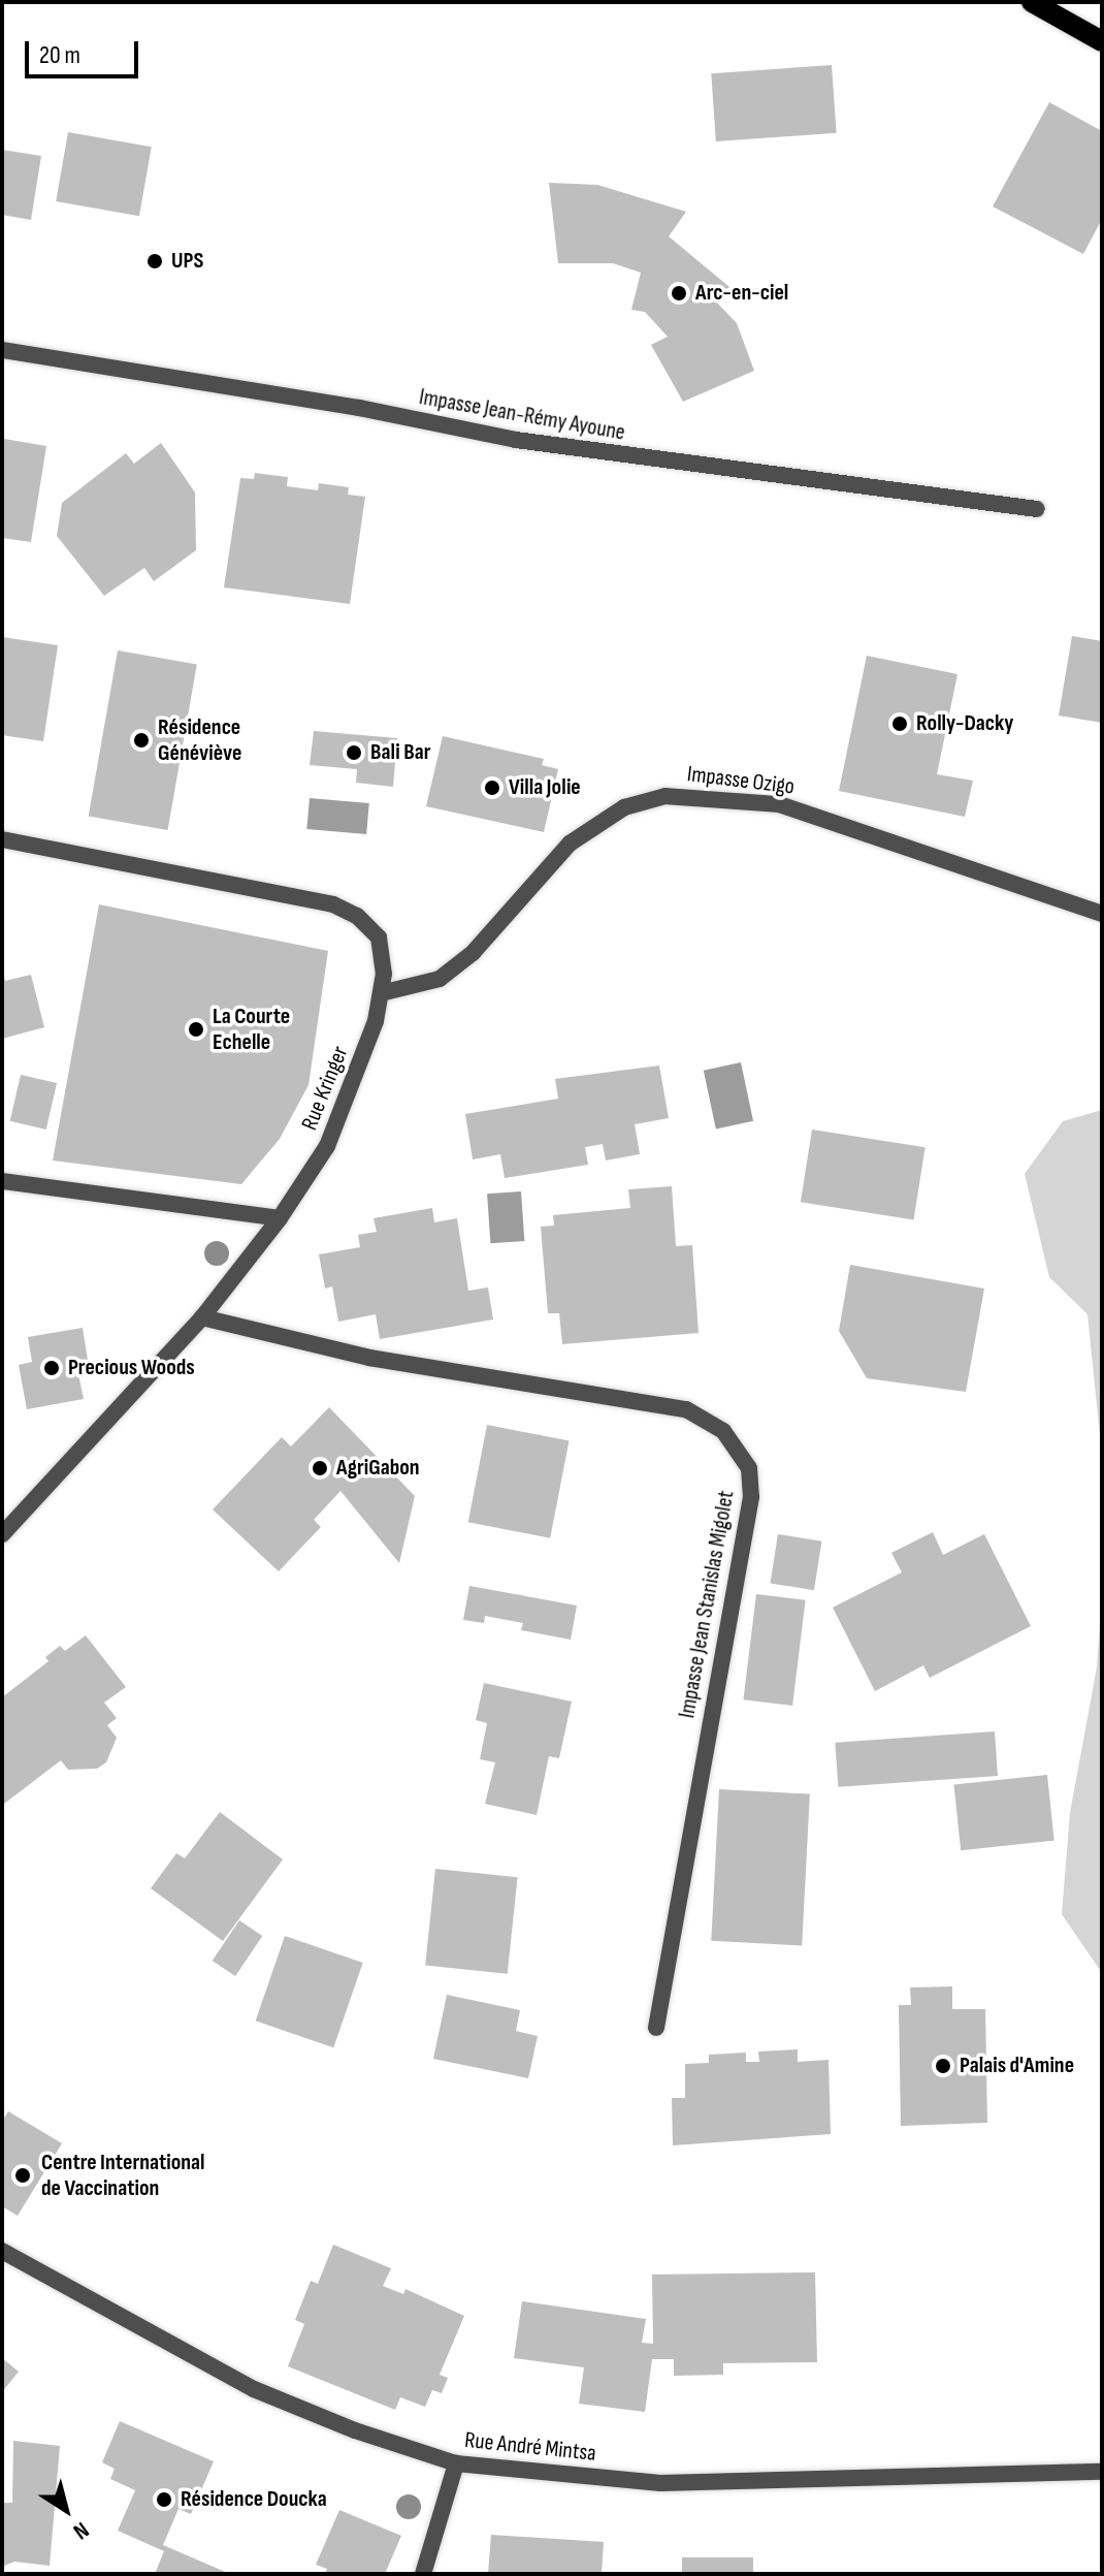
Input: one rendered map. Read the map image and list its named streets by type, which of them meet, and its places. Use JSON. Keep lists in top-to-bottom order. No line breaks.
{"streets":{"street":["Impasse Jean-Rémy Ayoune","Impasse Ozigo","Rue Kringer","Impasse Jean Stanislas Migolet","Rue André Mintsa"]},"crossings":[["Impasse Ozigo","Rue Kringer"],["Rue Kringer","Impasse Jean Stanislas Migolet"]],"places":["UPS","Arc-en-ciel","Rolly-Dacky","Résidence Généviève","Bali Bar","Villa Jolie","La Courte Echelle","Precious Woods","AgriGabon","Palais d'Amine","Centre International de Vaccination","Résidence Doucka"],"scale_bar":"20 m","north":"bottom right"}
